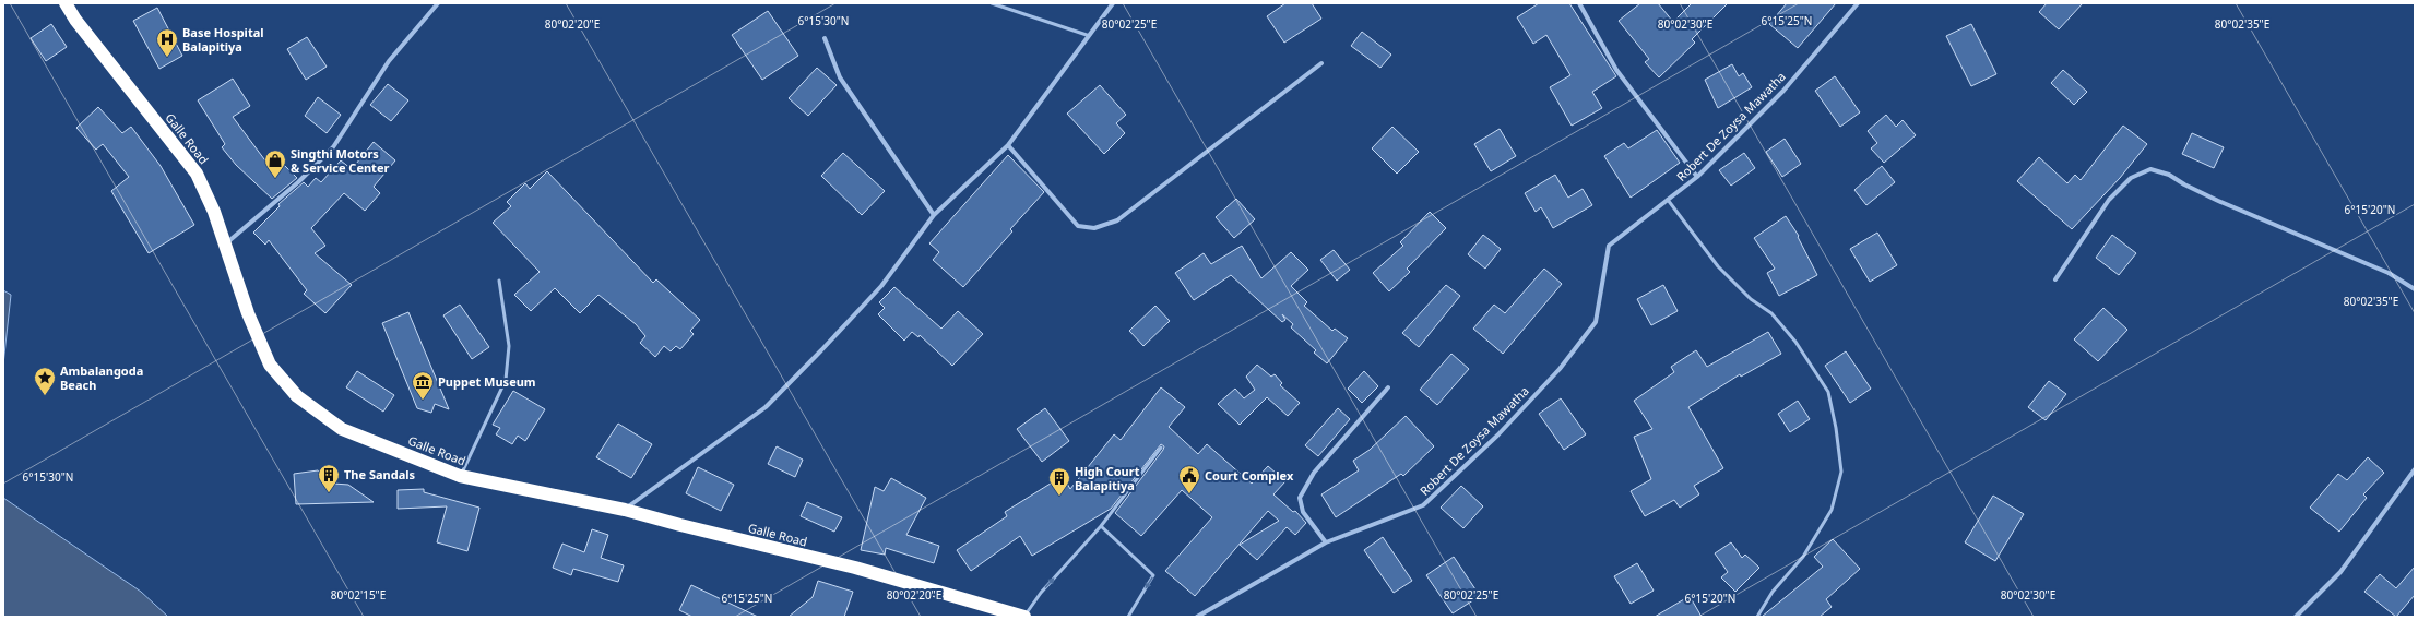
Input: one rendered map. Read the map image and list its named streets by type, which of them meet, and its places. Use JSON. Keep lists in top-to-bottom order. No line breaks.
{"streets":{"highway":["Galle Road"],"street":["Robert De Zoysa Mawatha"]},"places":{"hospital":["Base Hospital Balapitiya"],"shop":["Singthi Motors & Service Center"],"place":["Ambalangoda Beach"],"museum":["Puppet Museum"],"building":["The Sandals","High Court Balapitiya"],"public building":["Court Complex"]},"coordinates":["6°15'30\"N","6°15'25\"N","80°02'20\"E","80°02'25\"E","80°02'30\"E","80°02'35\"E","6°15'20\"N","80°02'15\"E"]}
